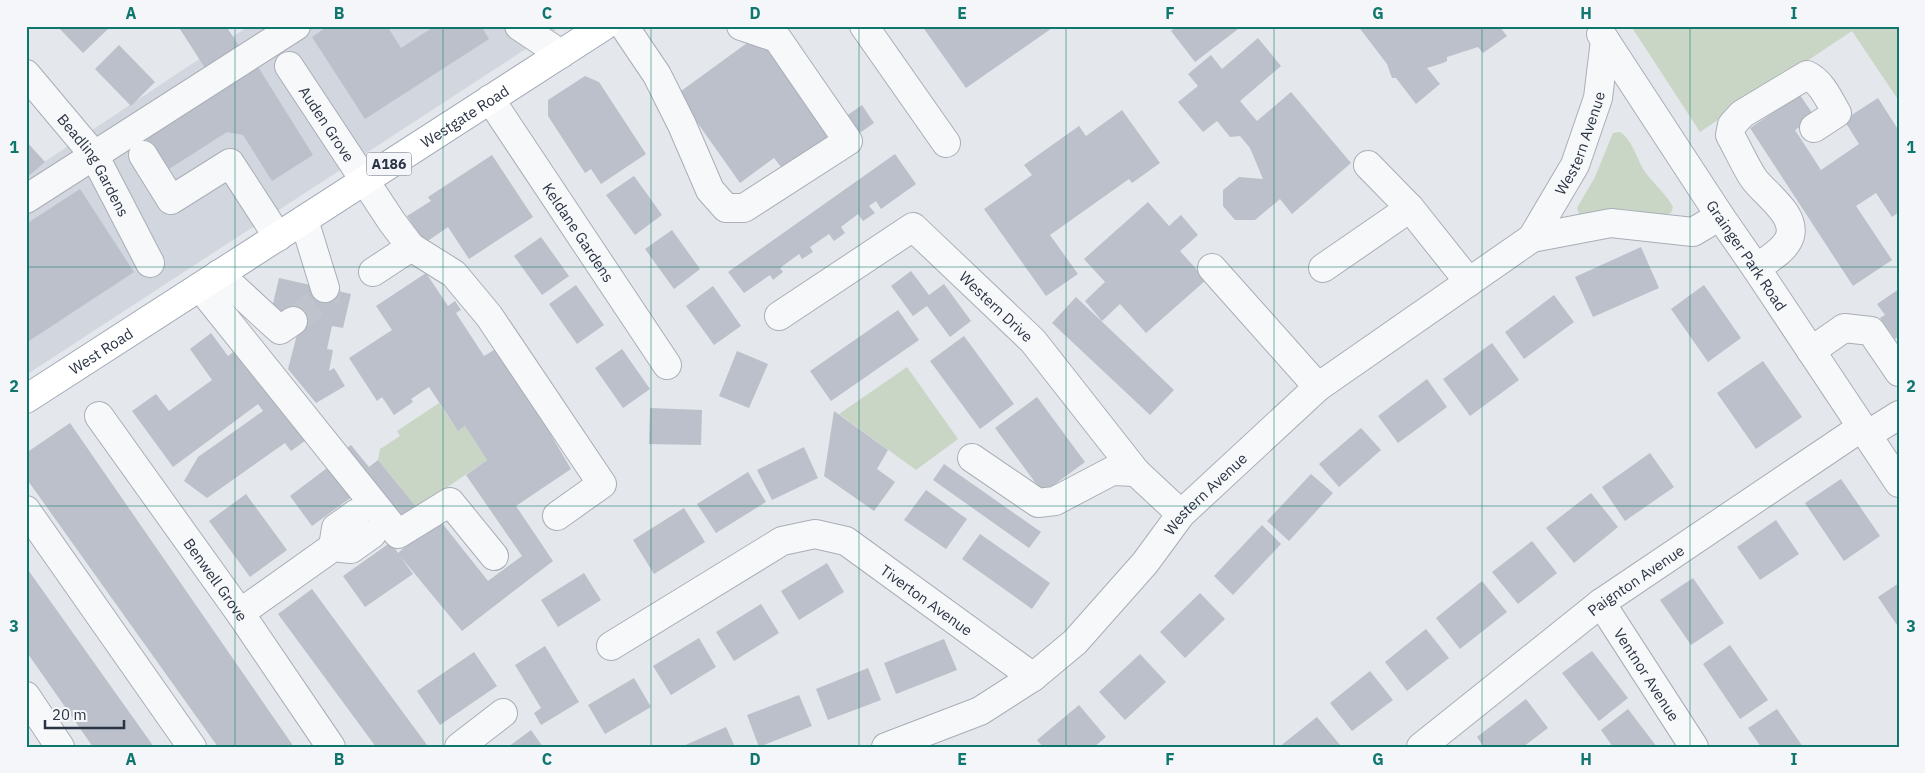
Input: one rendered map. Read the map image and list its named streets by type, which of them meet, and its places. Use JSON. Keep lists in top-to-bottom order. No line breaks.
{"streets":{"main road":["Westgate Road","A186","West Road"],"street":["Auden Grove","Western Avenue","Beadling Gardens","Keldane Gardens","Grainger Park Road","Western Drive","Benwell Grove","Paignton Avenue","Tiverton Avenue","Ventnor Avenue"]},"crossings":[["Westgate Road","Auden Grove"],["Westgate Road","Keldane Gardens"],["Westgate Road","West Road"],["Western Avenue","Grainger Park Road"],["Western Avenue","Western Drive"],["Western Avenue","Tiverton Avenue"],["Grainger Park Road","Paignton Avenue"],["Paignton Avenue","Ventnor Avenue"]],"scale_bar":"20 m","grid":{"columns":["A","B","C","D","E","F","G","H","I"],"rows":["1","2","3"]}}
